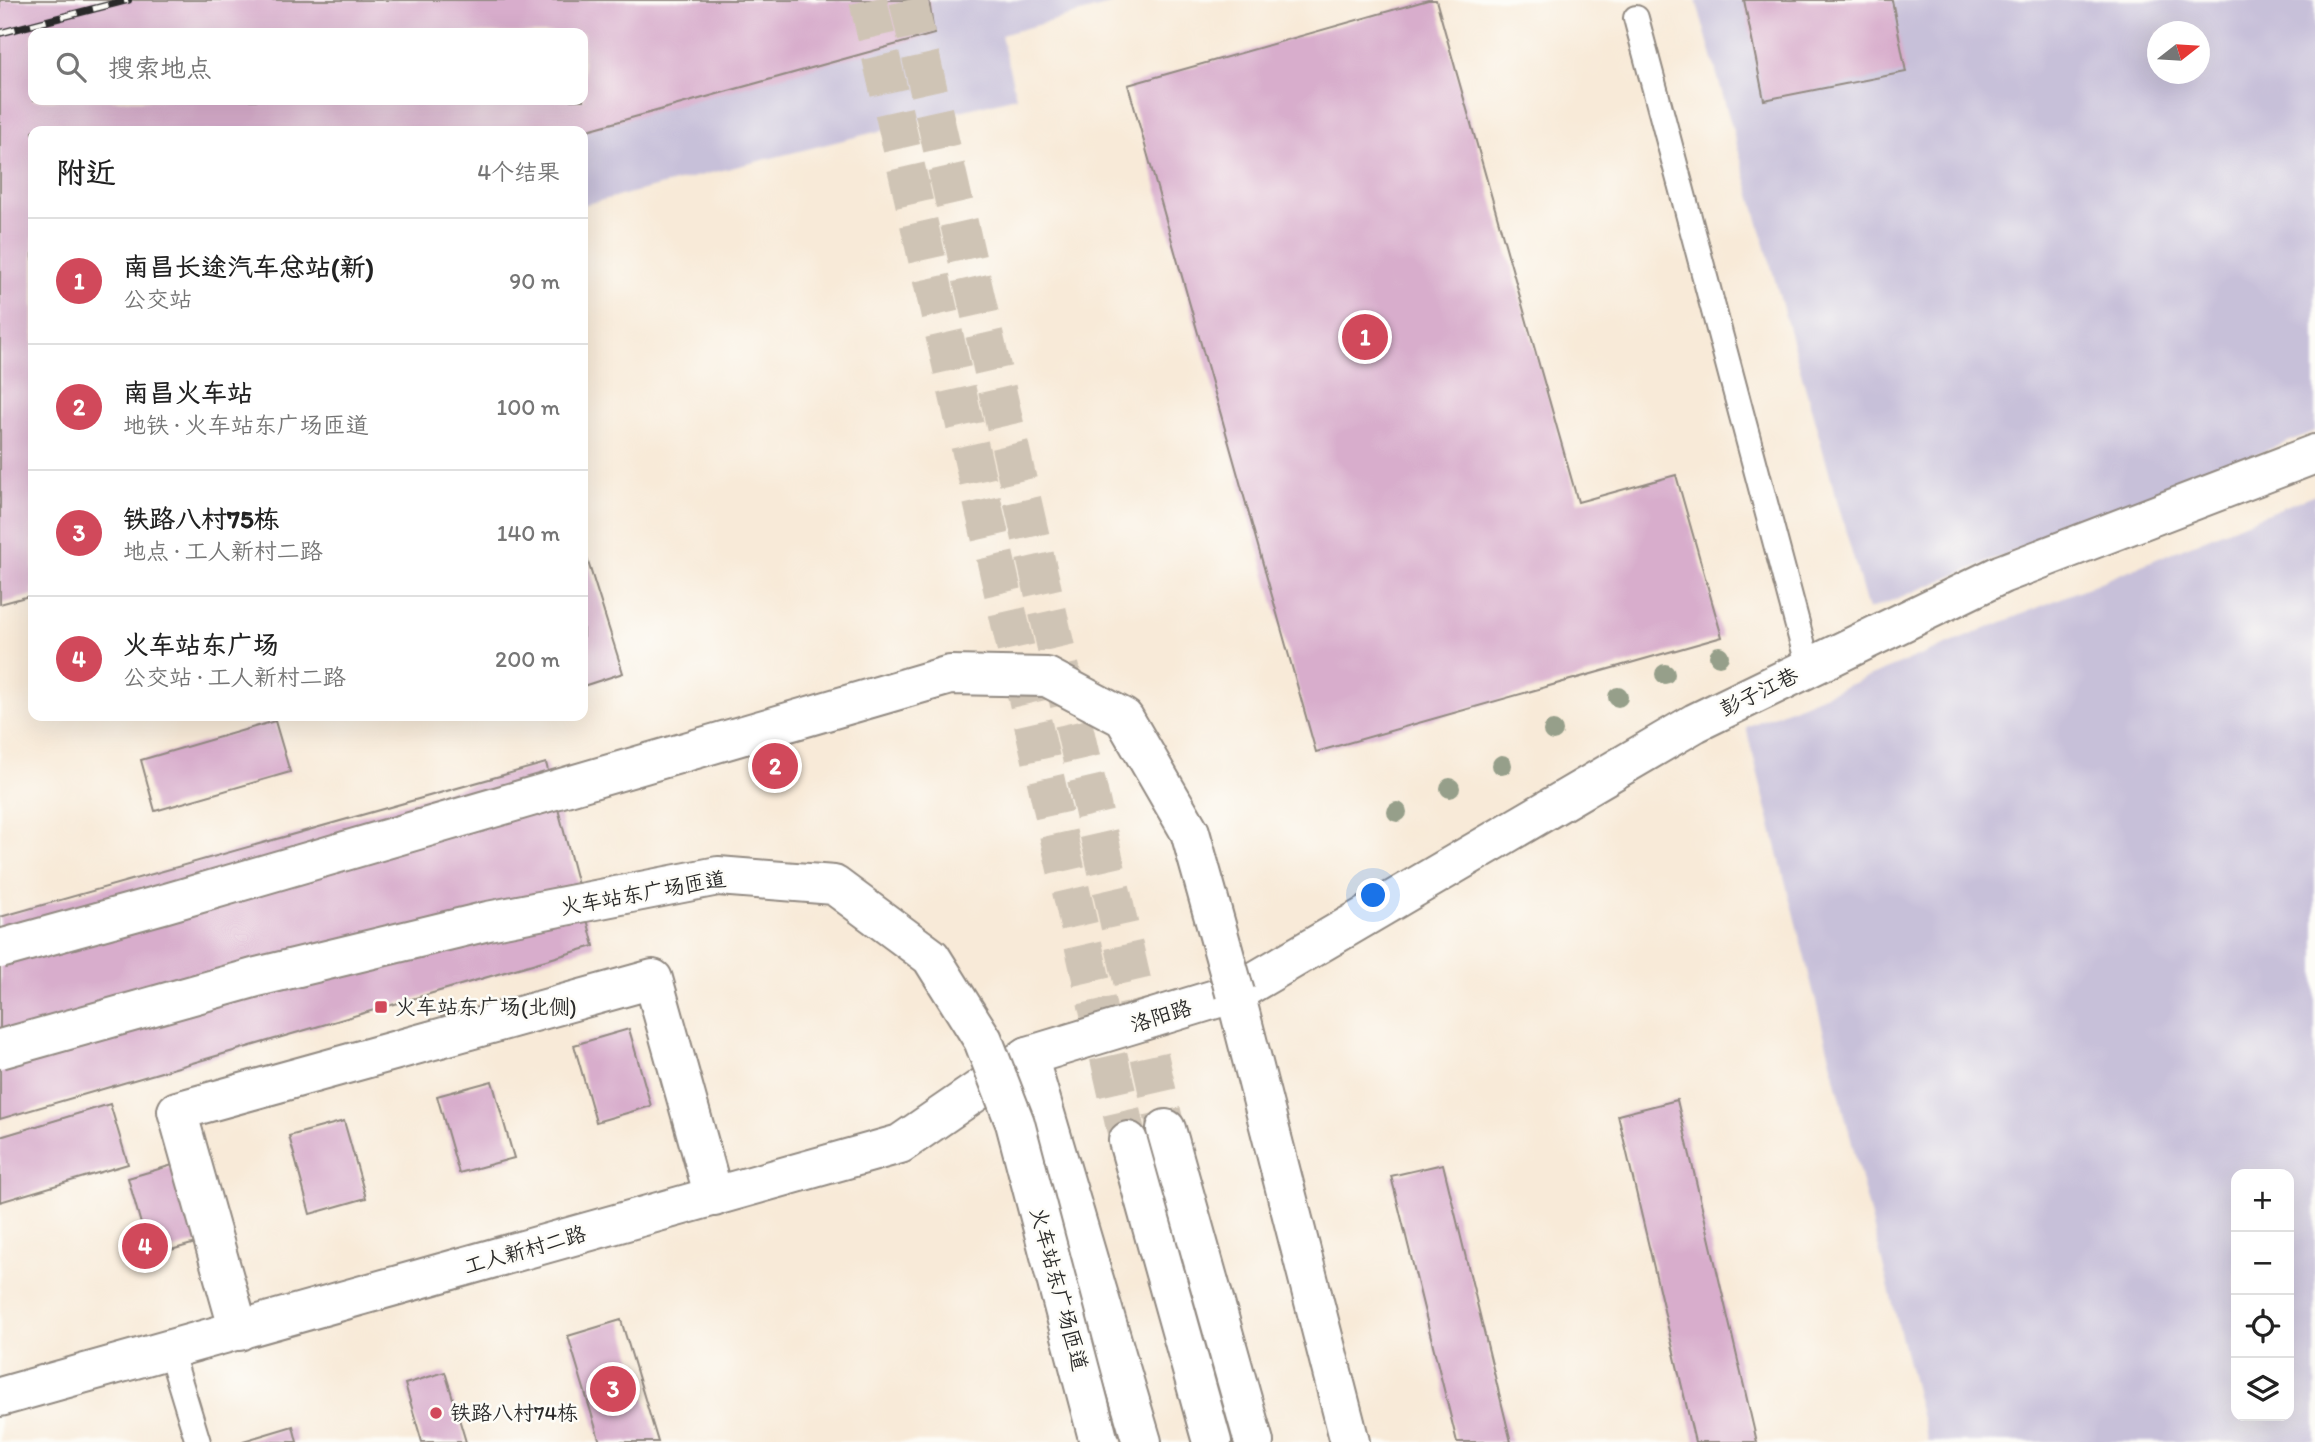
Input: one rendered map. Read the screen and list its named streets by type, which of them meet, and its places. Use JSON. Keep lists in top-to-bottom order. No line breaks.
{"streets":{"main road":["彭子江巷","火车站东广场匝道","洛阳路","工人新村二路"]},"crossings":[["彭子江巷","洛阳路"],["洛阳路","工人新村二路"]],"places":{"transit":["火车站东广场(北侧)"],"other":["铁路八村74栋"]},"north":"right","page":{"search":"搜索地点","heading":["附近","4个结果"],"list":[{"mark":"1","name":"南昌长途汽车总站(新)","note":"公交站","value":"90 m"},{"mark":"2","name":"南昌火车站","note":"地铁 · 火车站东广场匝道","value":"100 m"},{"mark":"3","name":"铁路八村75栋","note":"地点 · 工人新村二路","value":"140 m"},{"mark":"4","name":"火车站东广场","note":"公交站 · 工人新村二路","value":"200 m"}],"pins":["1","2","4","3"],"map_buttons":["+","−"]}}
